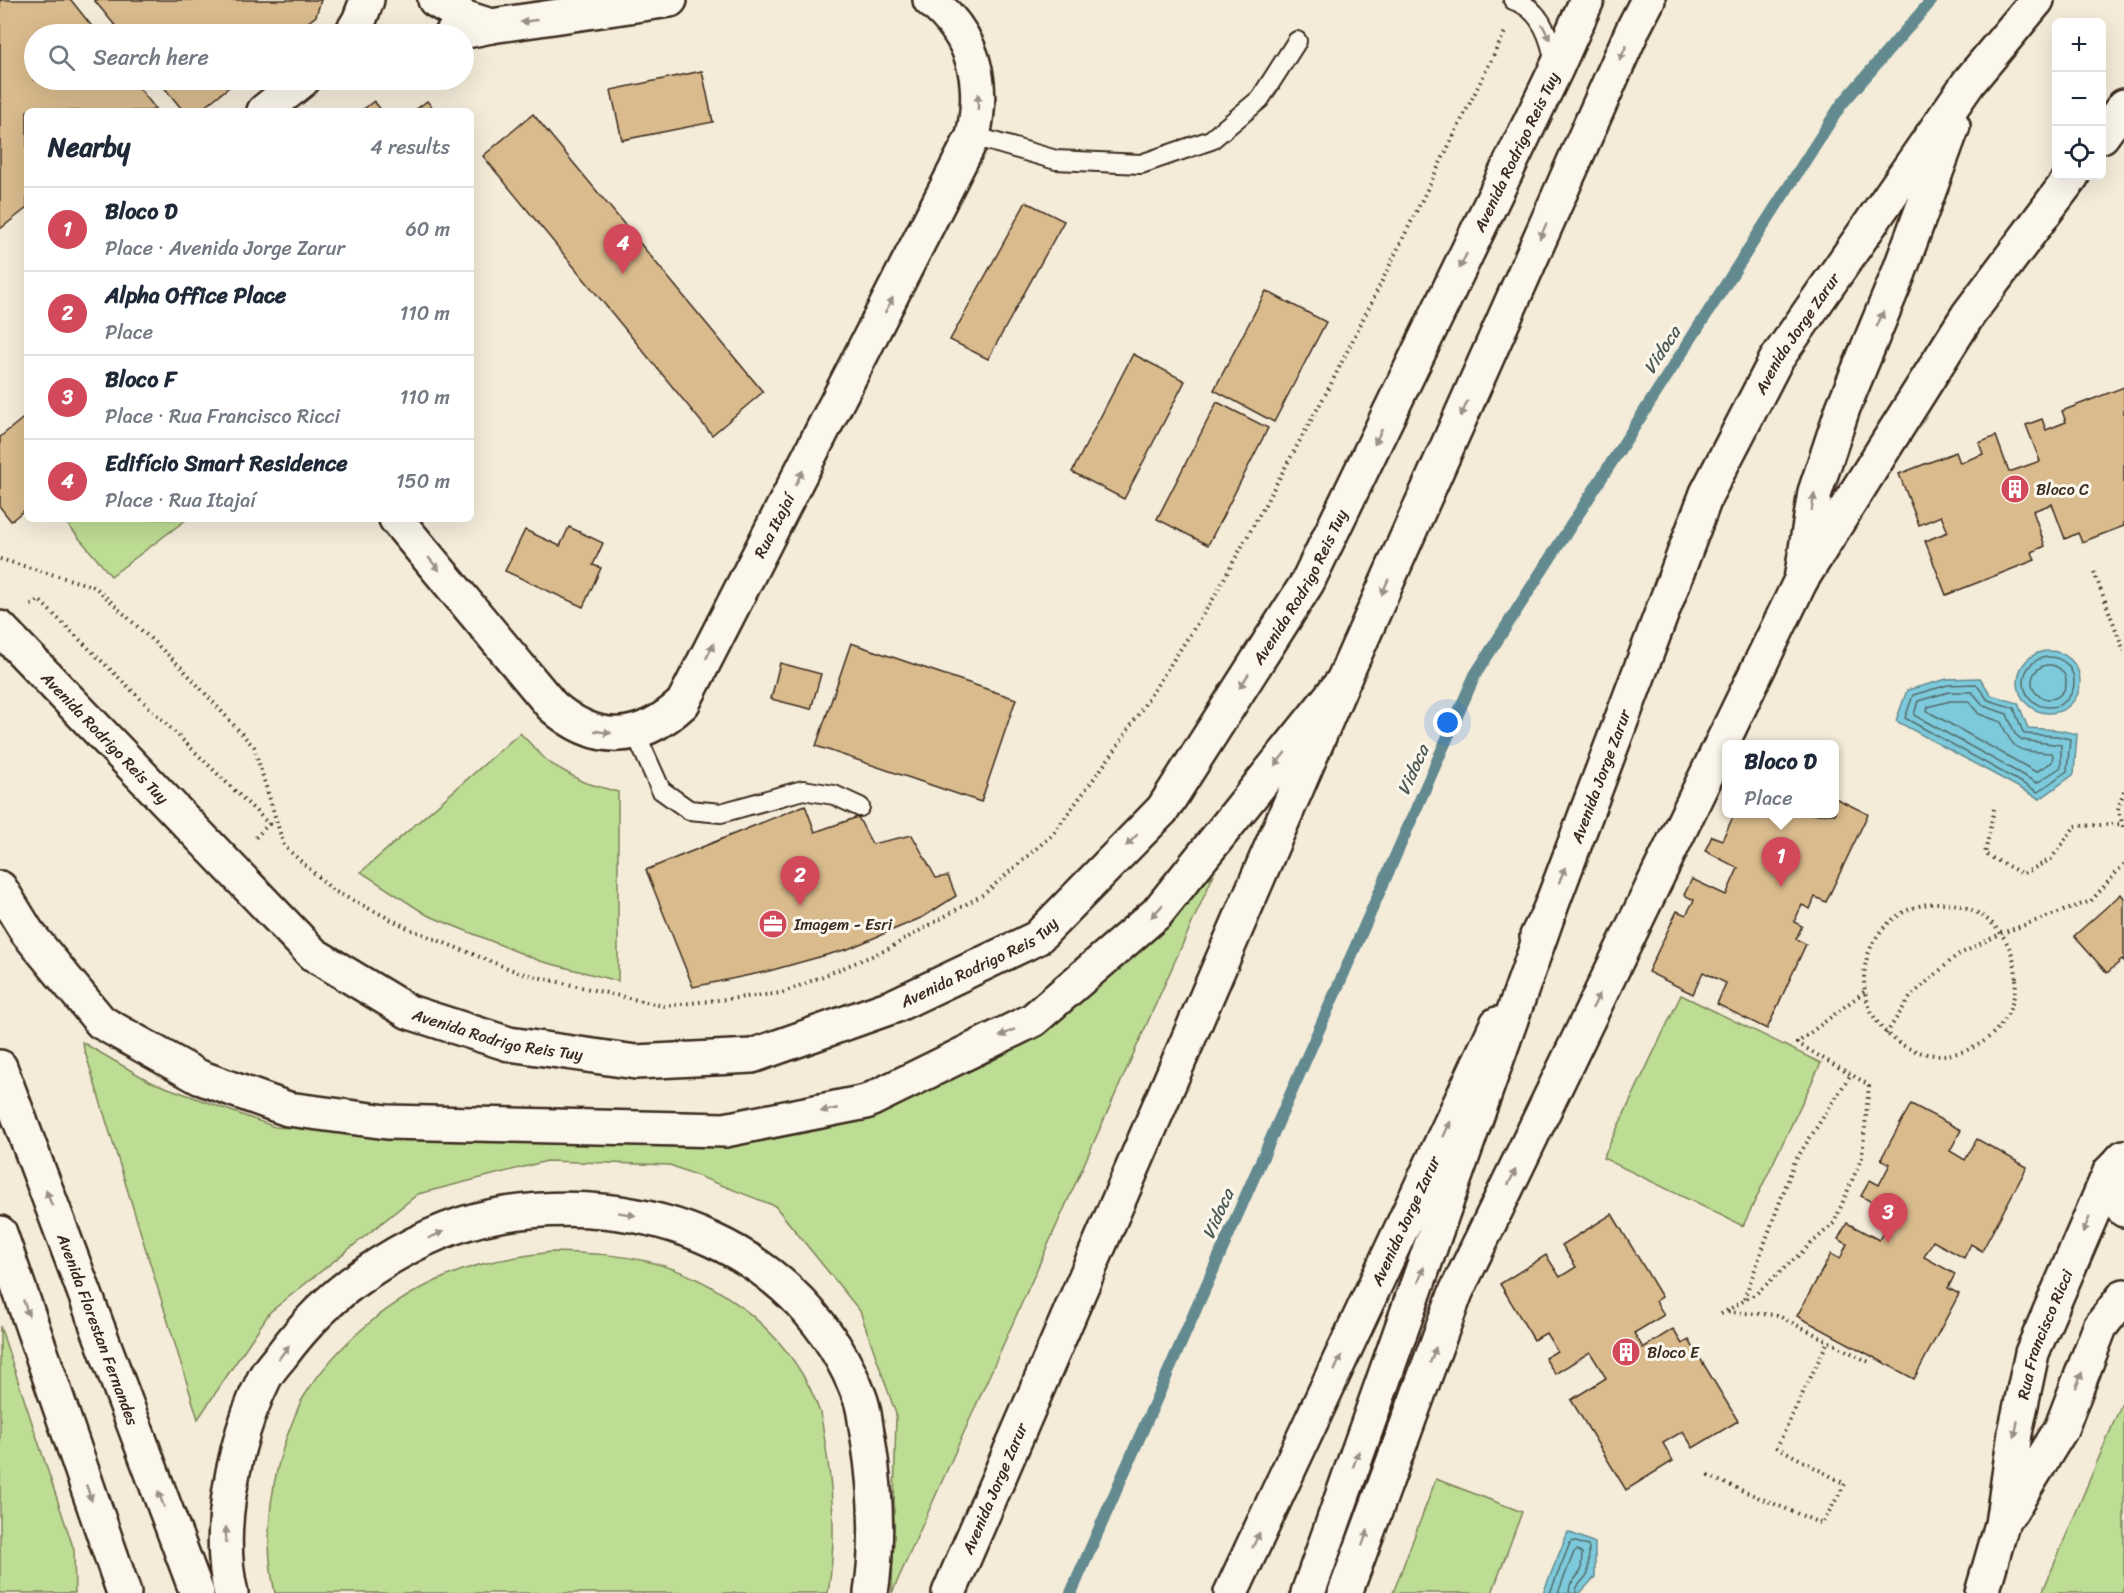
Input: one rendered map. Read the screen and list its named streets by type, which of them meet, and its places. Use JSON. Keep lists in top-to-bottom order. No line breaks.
{"streets":{"main road":["Avenida Rodrigo Reis Tuy","Avenida Jorge Zarur","Rua Itajaí","Avenida Florestan Fernandes","Rua Francisco Ricci"]},"water":["Vidoca"],"places":{"building":["Bloco C","Bloco E"],"office":["Imagem - Esri"]},"page":{"map_buttons":["+","−"],"search":"Search here","heading":["Nearby","4 results"],"list":[{"mark":"1","name":"Bloco D","note":"Place · Avenida Jorge Zarur","value":"60 m"},{"mark":"2","name":"Alpha Office Place","note":"Place","value":"110 m"},{"mark":"3","name":"Bloco F","note":"Place · Rua Francisco Ricci","value":"110 m"},{"mark":"4","name":"Edifício Smart Residence","note":"Place · Rua Itajaí","value":"150 m"}],"pins":["4","1","2","3"],"popup":["Bloco D","Place"]}}
